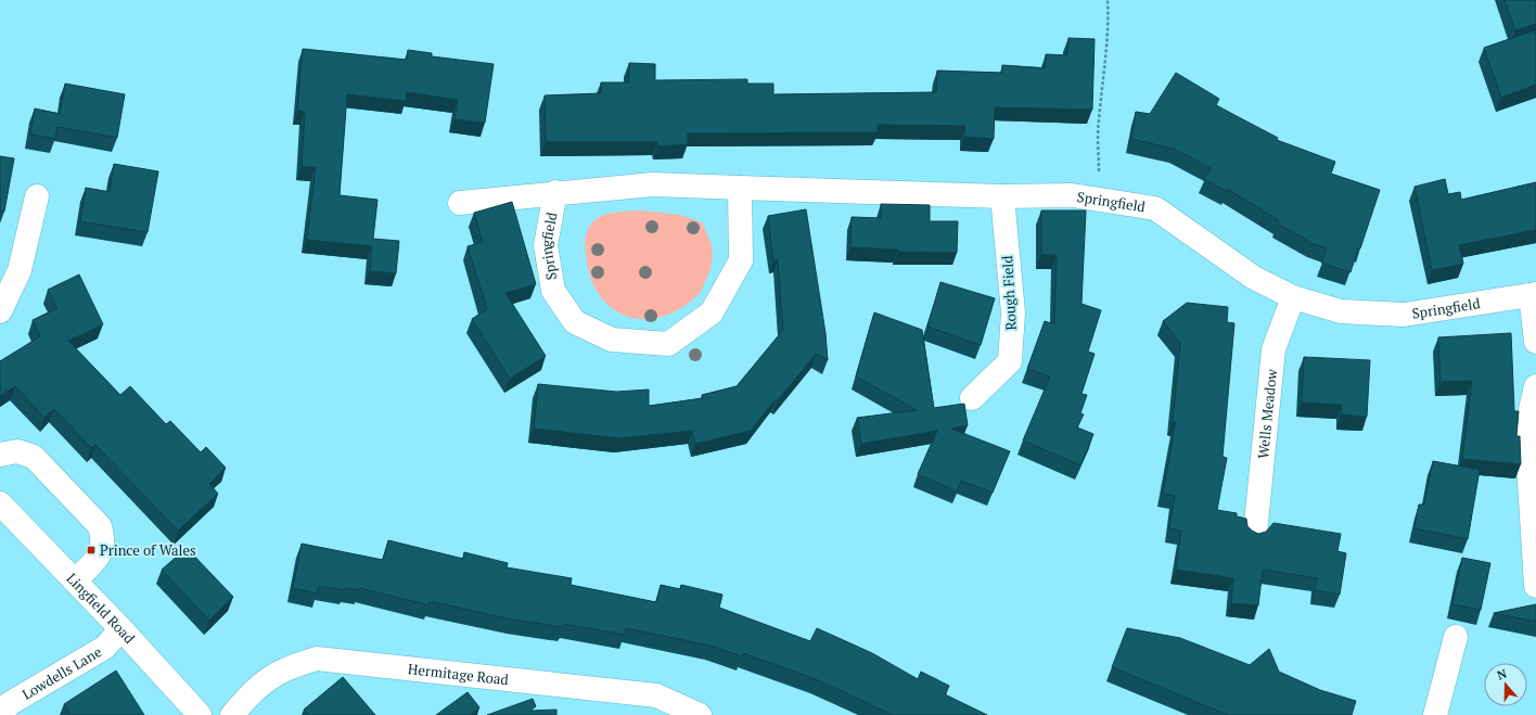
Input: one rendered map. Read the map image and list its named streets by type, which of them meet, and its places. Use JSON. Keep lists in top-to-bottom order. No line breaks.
{"streets":{"street":["Springfield","Rough Field","Wells Meadow","Lingfield Road","Lowdells Lane","Hermitage Road"]},"crossings":[["Springfield","Rough Field"],["Springfield","Wells Meadow"],["Lingfield Road","Lowdells Lane"]],"places":{"transit":["Prince of Wales"]},"north":"top"}
